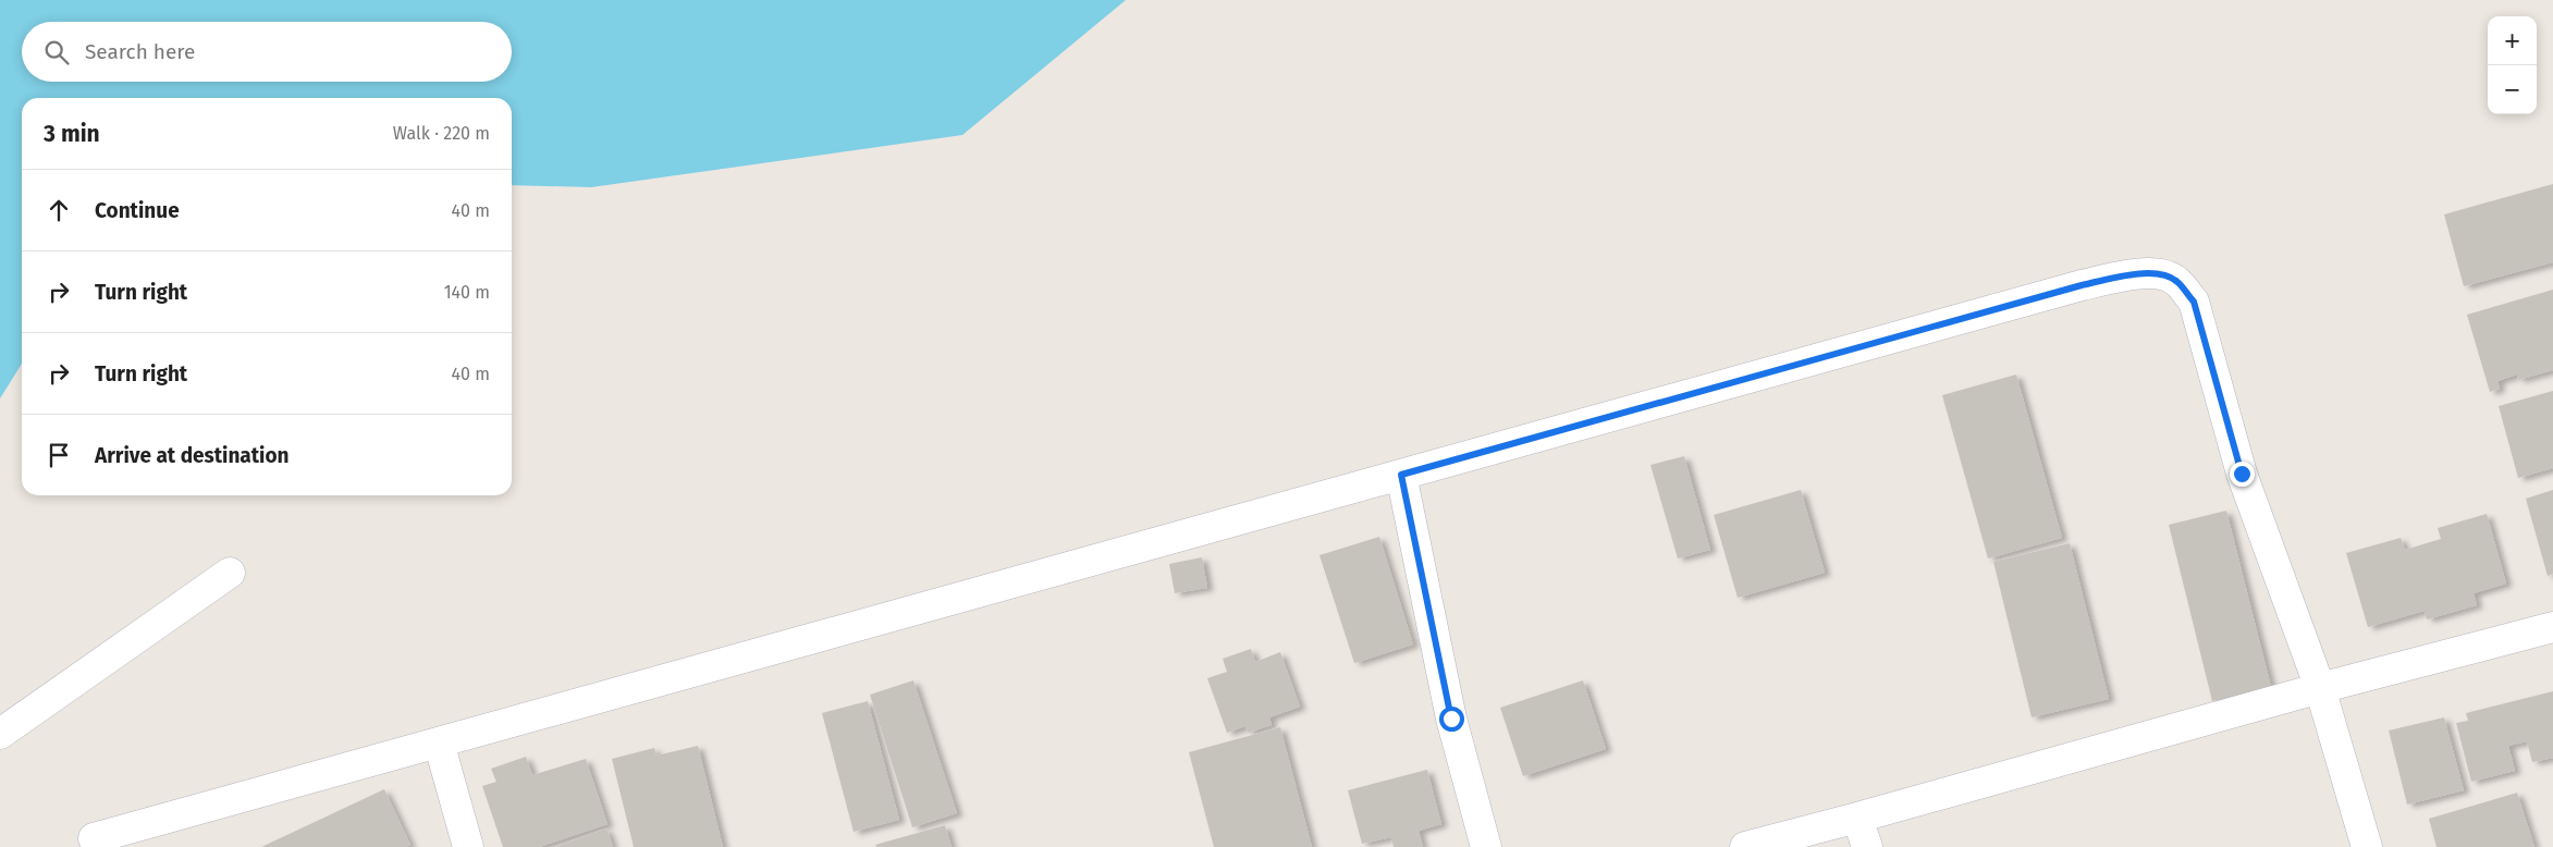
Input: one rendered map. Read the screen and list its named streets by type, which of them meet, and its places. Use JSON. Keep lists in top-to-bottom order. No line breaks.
{"page":{"map_buttons":["+","−"],"search":"Search here","heading":["3 min","Walk · 220 m"],"list":[["Continue","40 m"],["Turn right","140 m"],["Turn right","40 m"],"Arrive at destination"]}}
